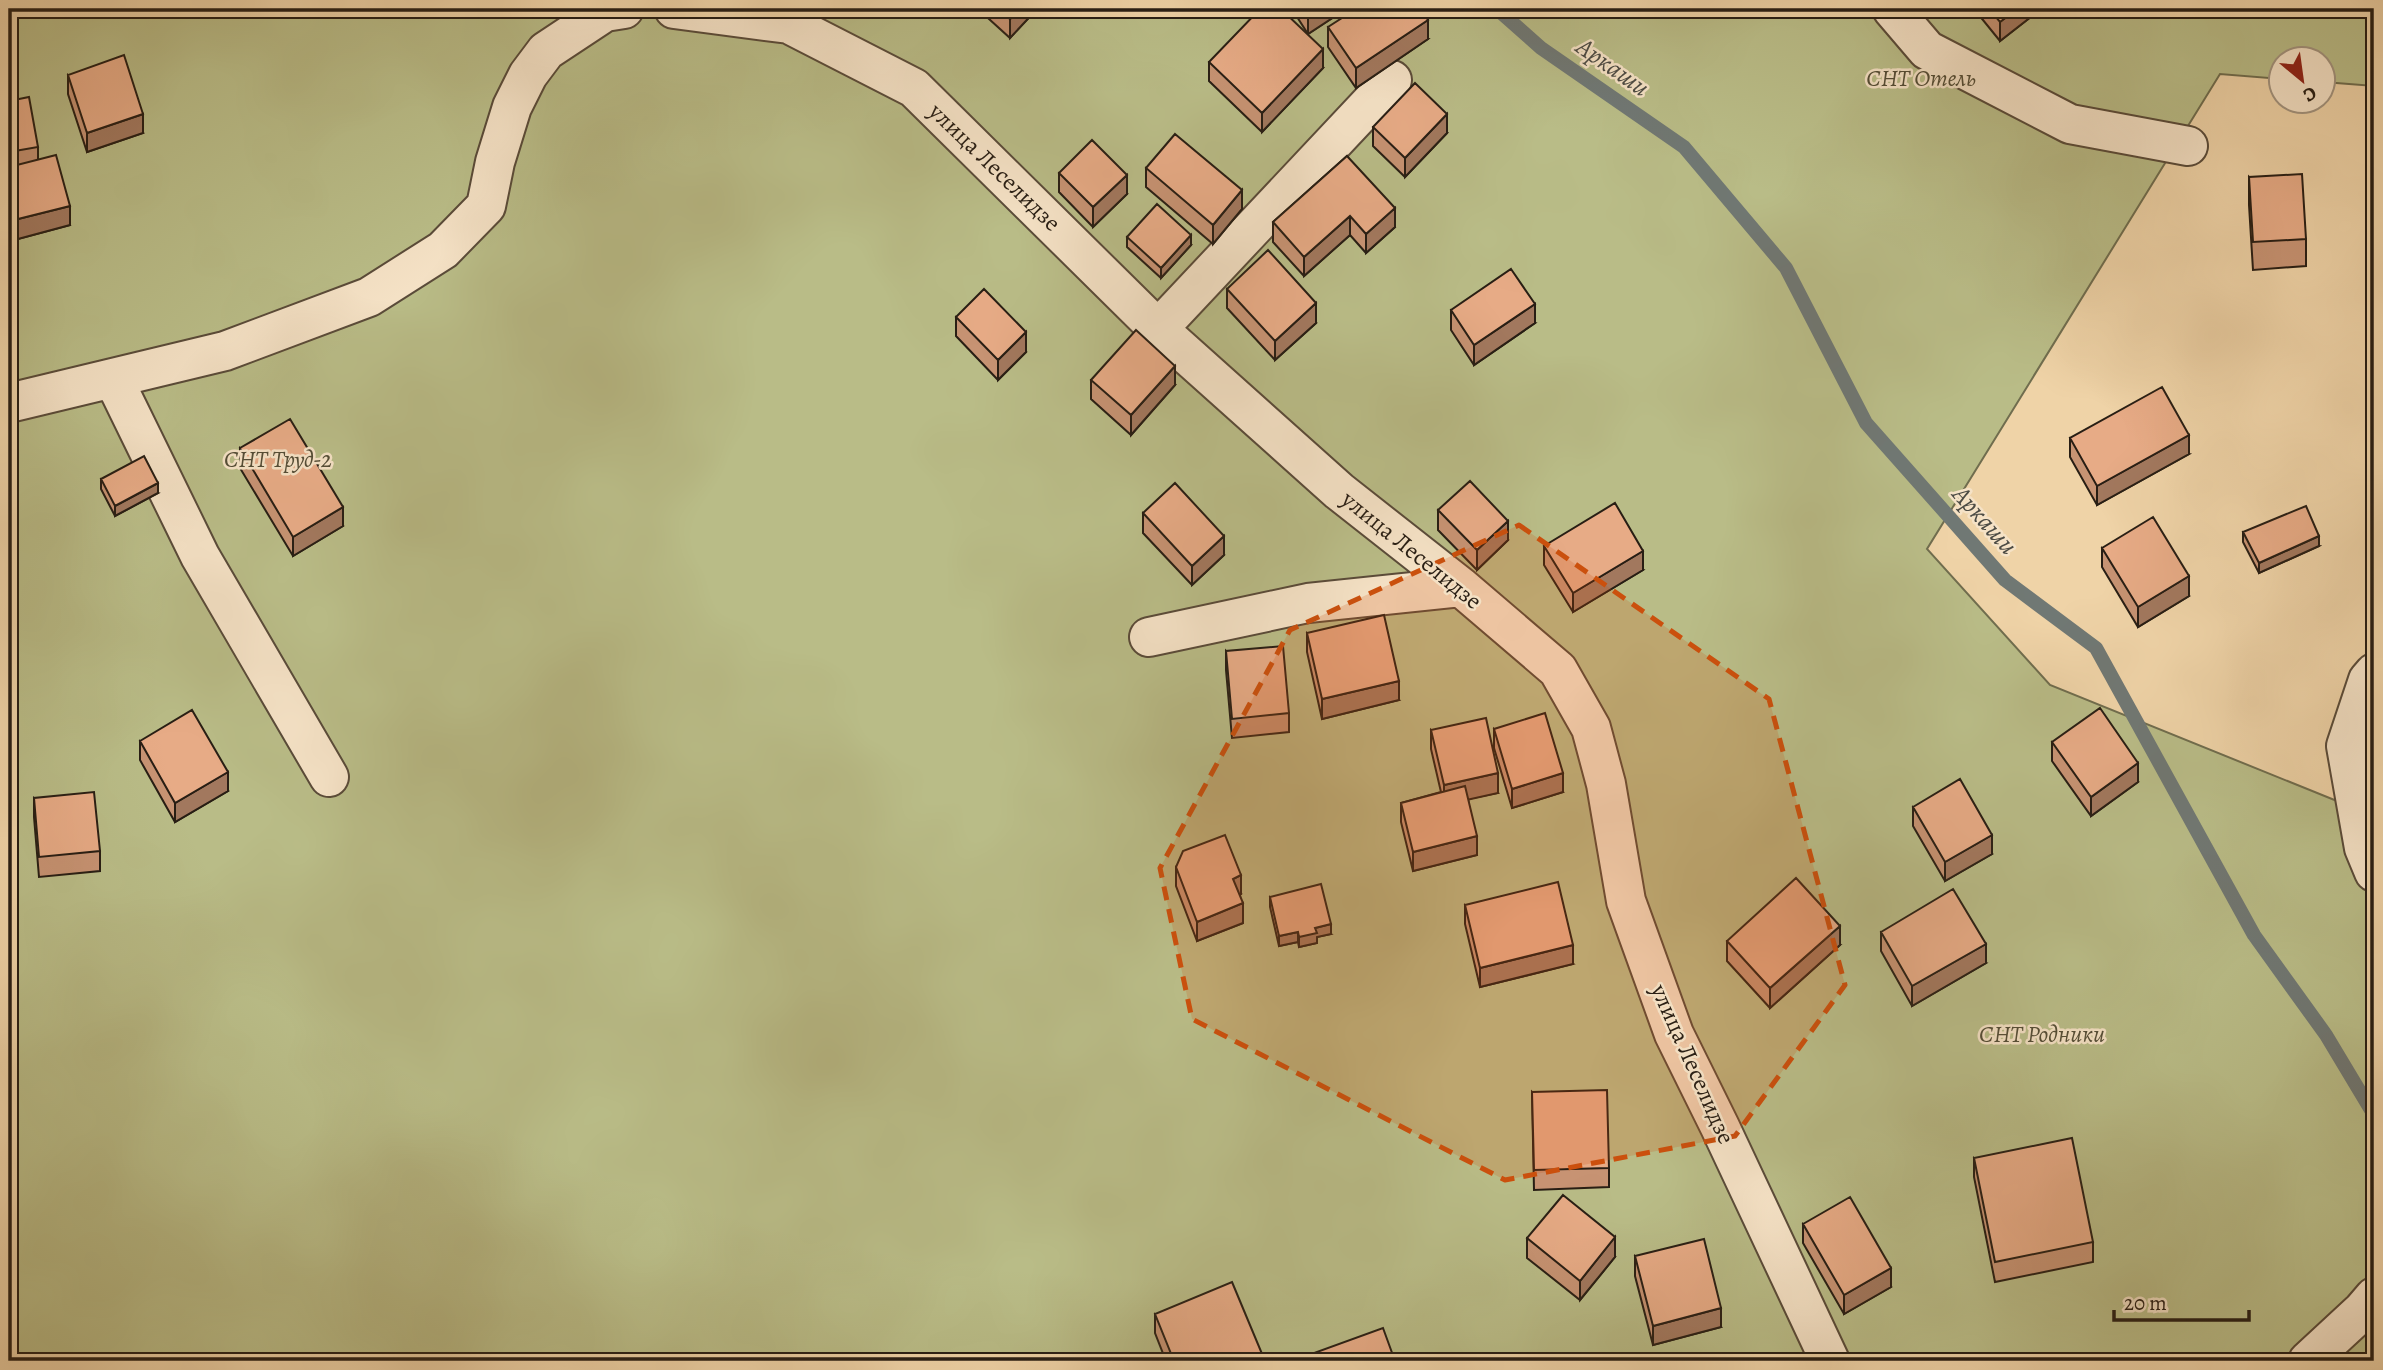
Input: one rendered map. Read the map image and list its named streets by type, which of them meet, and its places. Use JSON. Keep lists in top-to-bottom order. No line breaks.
{"streets":{"street":["улица Леселидзе"]},"water":["Аркаши"],"parks":["СНТ Отель","СНТ Труд-2","СНТ Родники"],"scale_bar":"20 m","north":"bottom right"}
